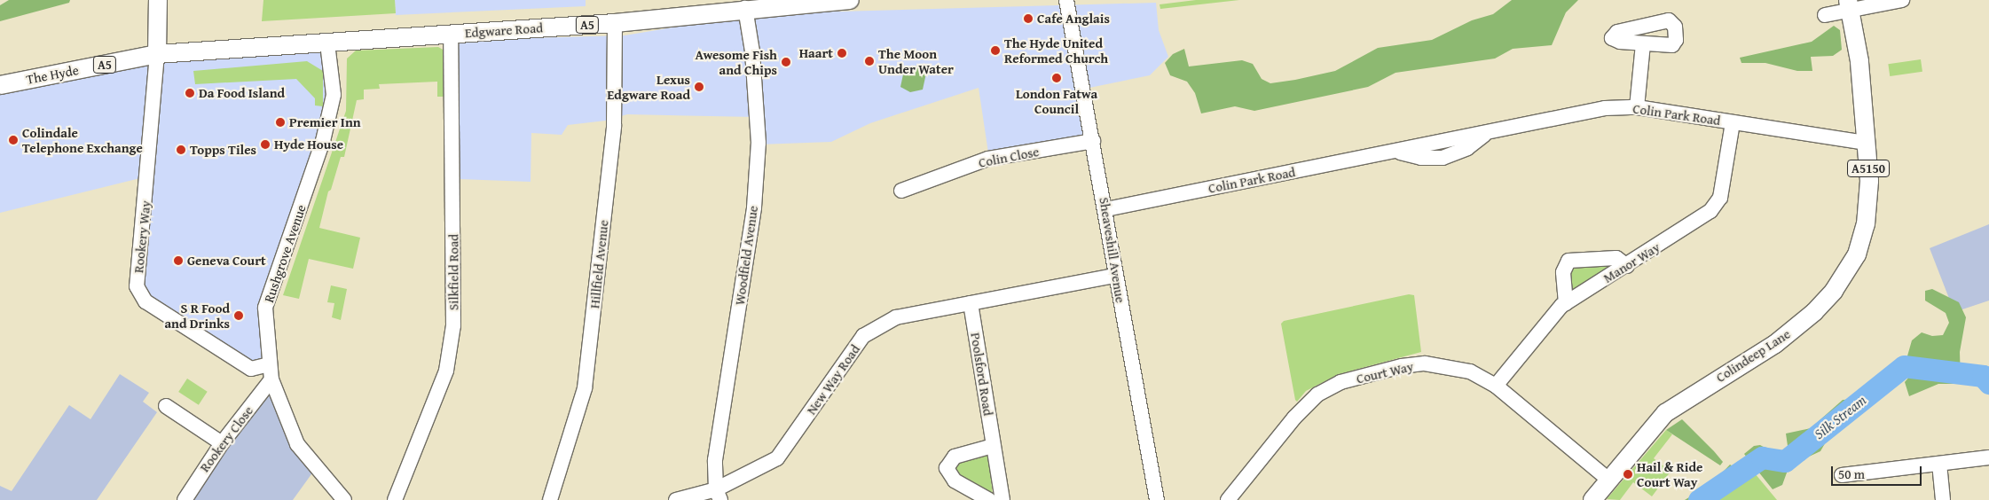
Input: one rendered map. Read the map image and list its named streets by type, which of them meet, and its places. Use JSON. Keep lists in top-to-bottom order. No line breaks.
{"streets":{"main road":["A5","Edgware Road","The Hyde","A5150","Colindeep Lane"],"street":["Colin Park Road","Colin Close","Rookery Way","Sheaveshill Avenue","Rushgrove Avenue","Woodfield Avenue","Manor Way","Hillfield Avenue","Silkfield Road","Court Way","Poolsford Road","New Way Road","Rookery Close"]},"crossings":[["Edgware Road","The Hyde"],["Edgware Road","Rookery Way"],["Edgware Road","Rushgrove Avenue"],["Edgware Road","Woodfield Avenue"],["Edgware Road","Hillfield Avenue"],["Edgware Road","Silkfield Road"],["The Hyde","Rookery Way"],["Colin Park Road","Sheaveshill Avenue"],["Colin Park Road","Manor Way"],["Colin Park Road","Colindeep Lane"],["Colin Close","Sheaveshill Avenue"],["Rookery Way","Rushgrove Avenue"],["Sheaveshill Avenue","New Way Road"],["Rushgrove Avenue","Rookery Close"],["Woodfield Avenue","New Way Road"],["Manor Way","Court Way"],["Colindeep Lane","Court Way"],["Poolsford Road","New Way Road"]],"water":["Silk Stream"],"places":["Cafe Anglais","The Hyde United Reformed Church","Haart","The Moon Under Water","Awesome Fish and Chips","London Fatwa Council","Lexus Edgware Road","Da Food Island","Premier Inn","Colindale Telephone Exchange","Hyde House","Topps Tiles","Geneva Court","S R Food and Drinks","Hail & Ride Court Way"],"scale_bar":"50 m"}
